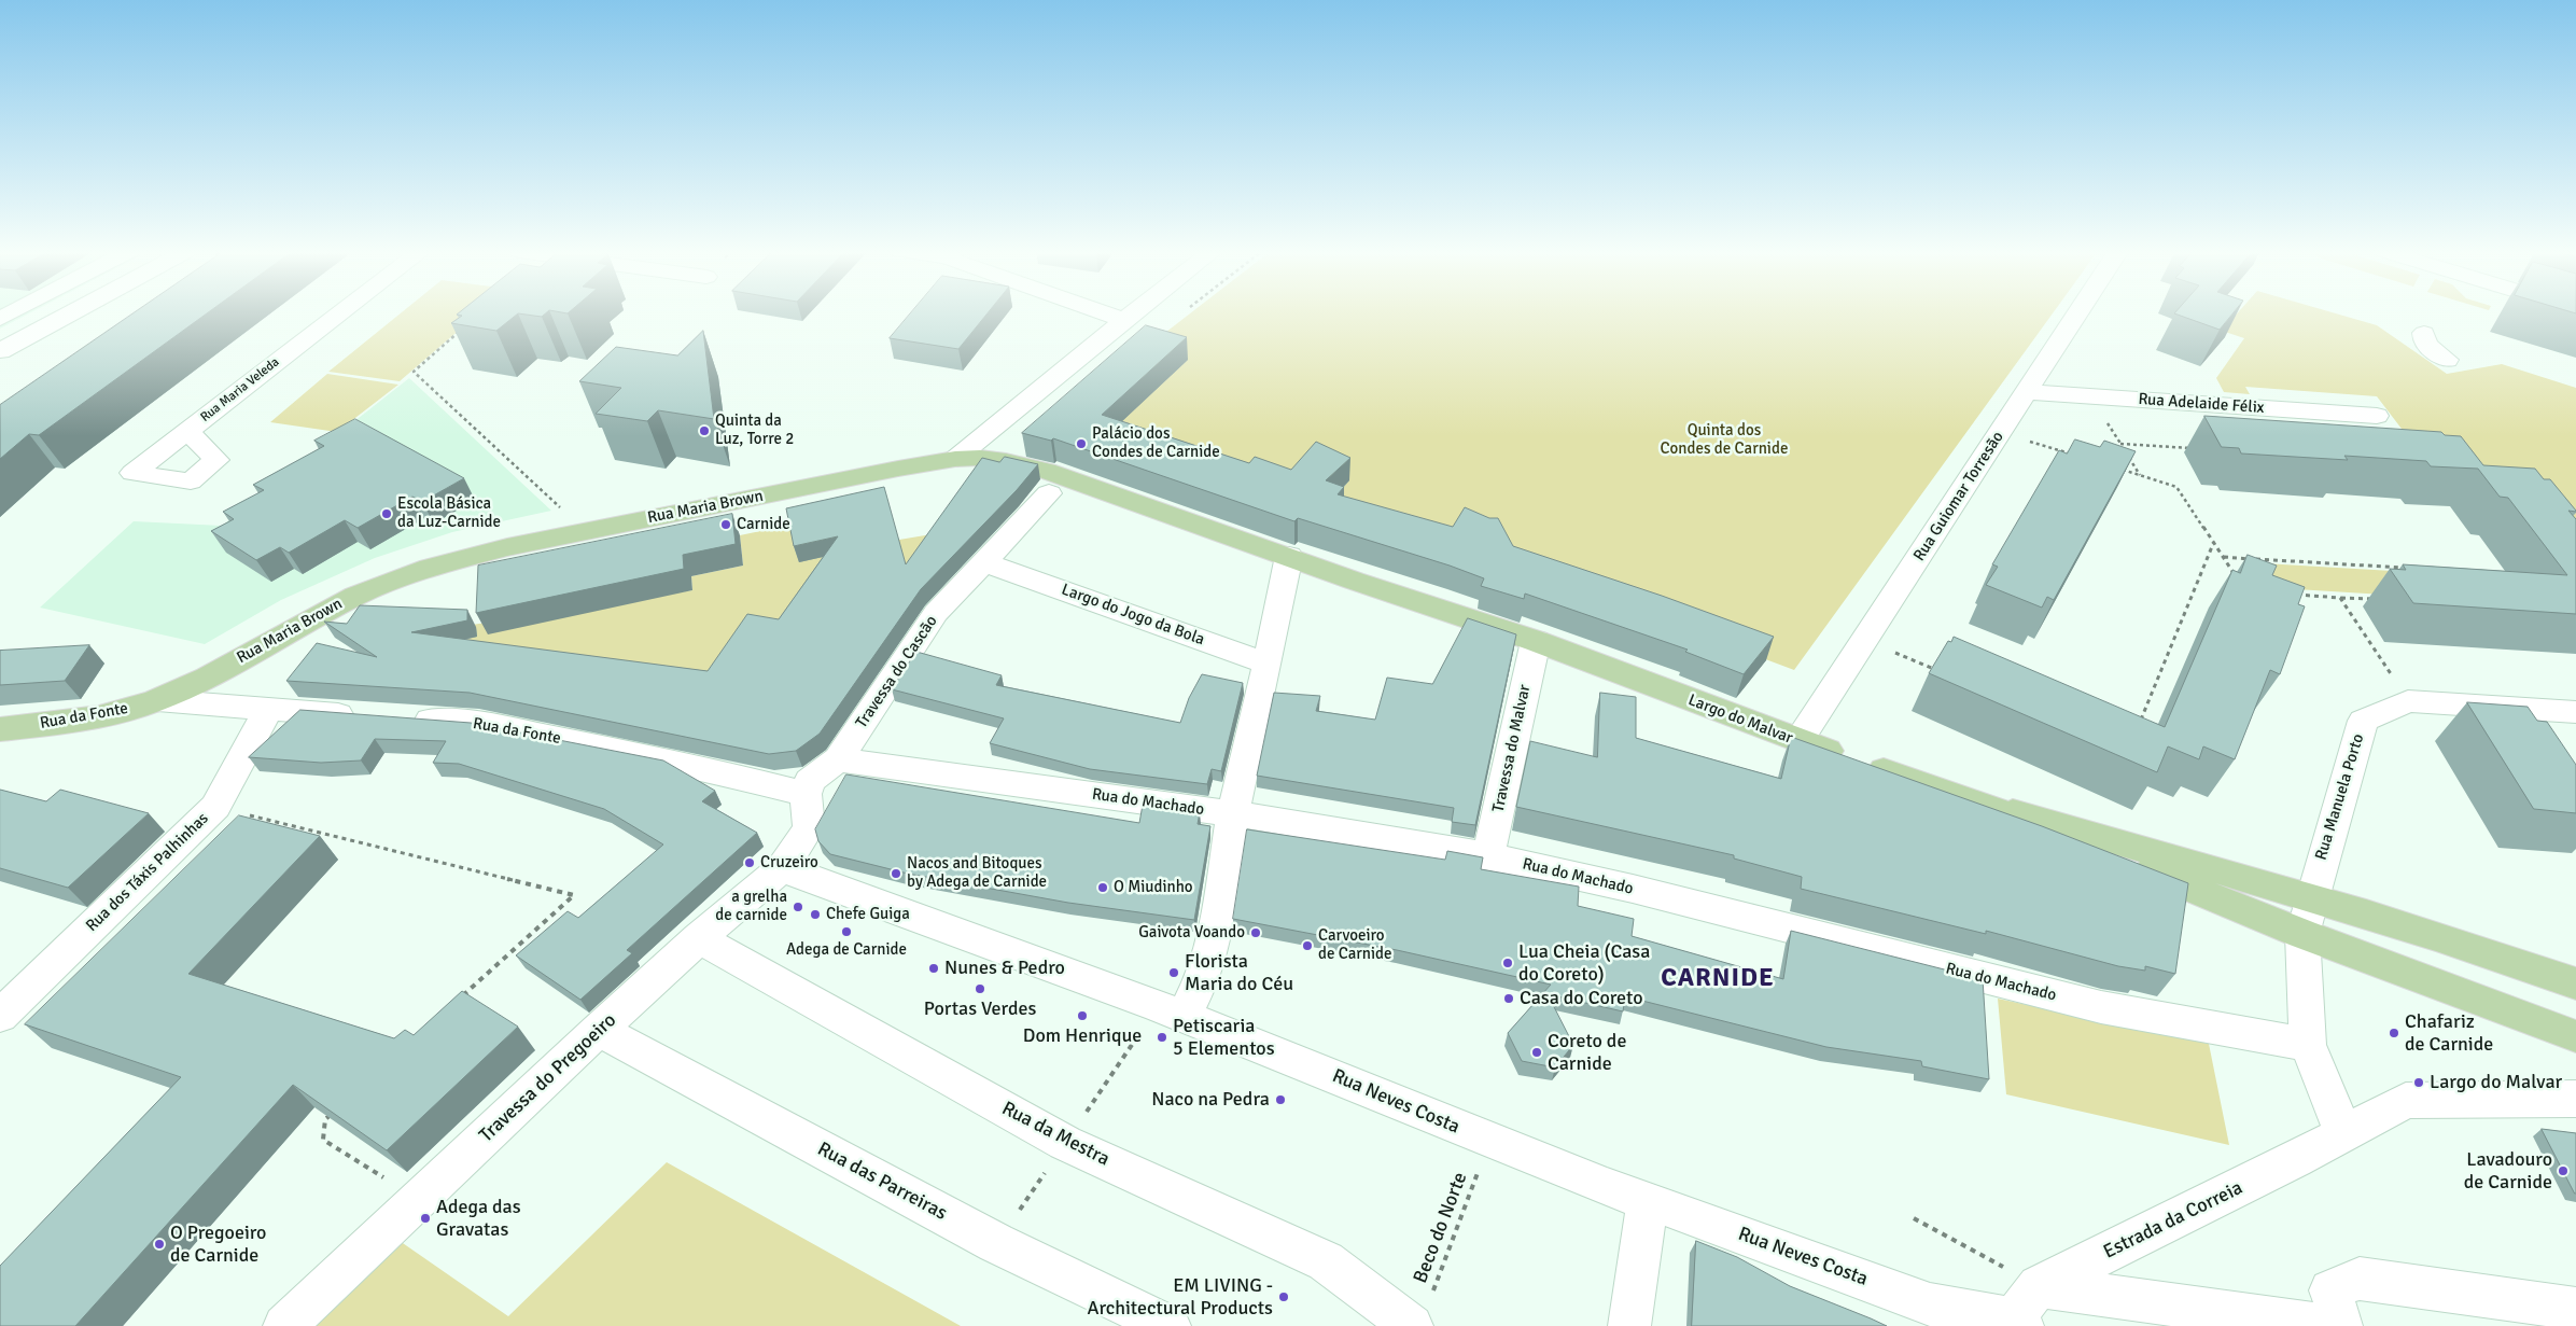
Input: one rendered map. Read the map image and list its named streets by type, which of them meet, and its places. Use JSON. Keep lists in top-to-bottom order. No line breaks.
{"streets":{"main road":["Rua Maria Brown","Rua da Fonte","Largo do Malvar"],"street":["Rua Maria Veleda","Rua Adelaide Félix","Rua Guiomar Torresão","Largo do Jogo da Bola","Travessa do Cascão","Travessa do Malvar","Rua Manuela Porto","Rua do Machado","Rua dos Táxis Palhinhas","Travessa do Pregoeiro","Rua Neves Costa","Rua da Mestra","Rua das Parreiras","Estrada da Correia"],"path":["Beco do Norte"]},"crossings":[["Rua Adelaide Félix","Rua Guiomar Torresão"],["Rua Guiomar Torresão","Largo do Malvar"],["Rua Maria Brown","Rua da Fonte"],["Largo do Jogo da Bola","Travessa do Cascão"],["Travessa do Cascão","Rua da Fonte"],["Travessa do Cascão","Rua do Machado"],["Travessa do Cascão","Travessa do Pregoeiro"],["Rua da Fonte","Rua dos Táxis Palhinhas"],["Rua da Fonte","Travessa do Pregoeiro"],["Largo do Malvar","Travessa do Malvar"],["Largo do Malvar","Rua Manuela Porto"],["Travessa do Malvar","Rua do Machado"],["Travessa do Pregoeiro","Rua Neves Costa"],["Travessa do Pregoeiro","Rua da Mestra"],["Travessa do Pregoeiro","Rua das Parreiras"],["Rua Neves Costa","Estrada da Correia"],["Rua Neves Costa","Beco do Norte"],["Rua da Mestra","Beco do Norte"]],"districts":["CARNIDE"],"parks":["Quinta dos Condes de Carnide"],"places":["Quinta da Luz, Torre 2","Palácio dos Condes de Carnide","Escola Básica da Luz-Carnide","Carnide","Cruzeiro","Nacos and Bitoques by Adega de Carnide","O Miudinho","a grelha de carnide","Chefe Guiga","Adega de Carnide","Gaivota Voando","Carvoeiro de Carnide","Lua Cheia (Casa do Coreto)","Nunes & Pedro","Florista Maria do Céu","Portas Verdes","Casa do Coreto","Dom Henrique","Chafariz de Carnide","Petiscaria 5 Elementos","Coreto de Carnide","Largo do Malvar","Naco na Pedra","Lavadouro de Carnide","Adega das Gravatas","O Pregoeiro de Carnide","EM LIVING - Architectural Products"]}
